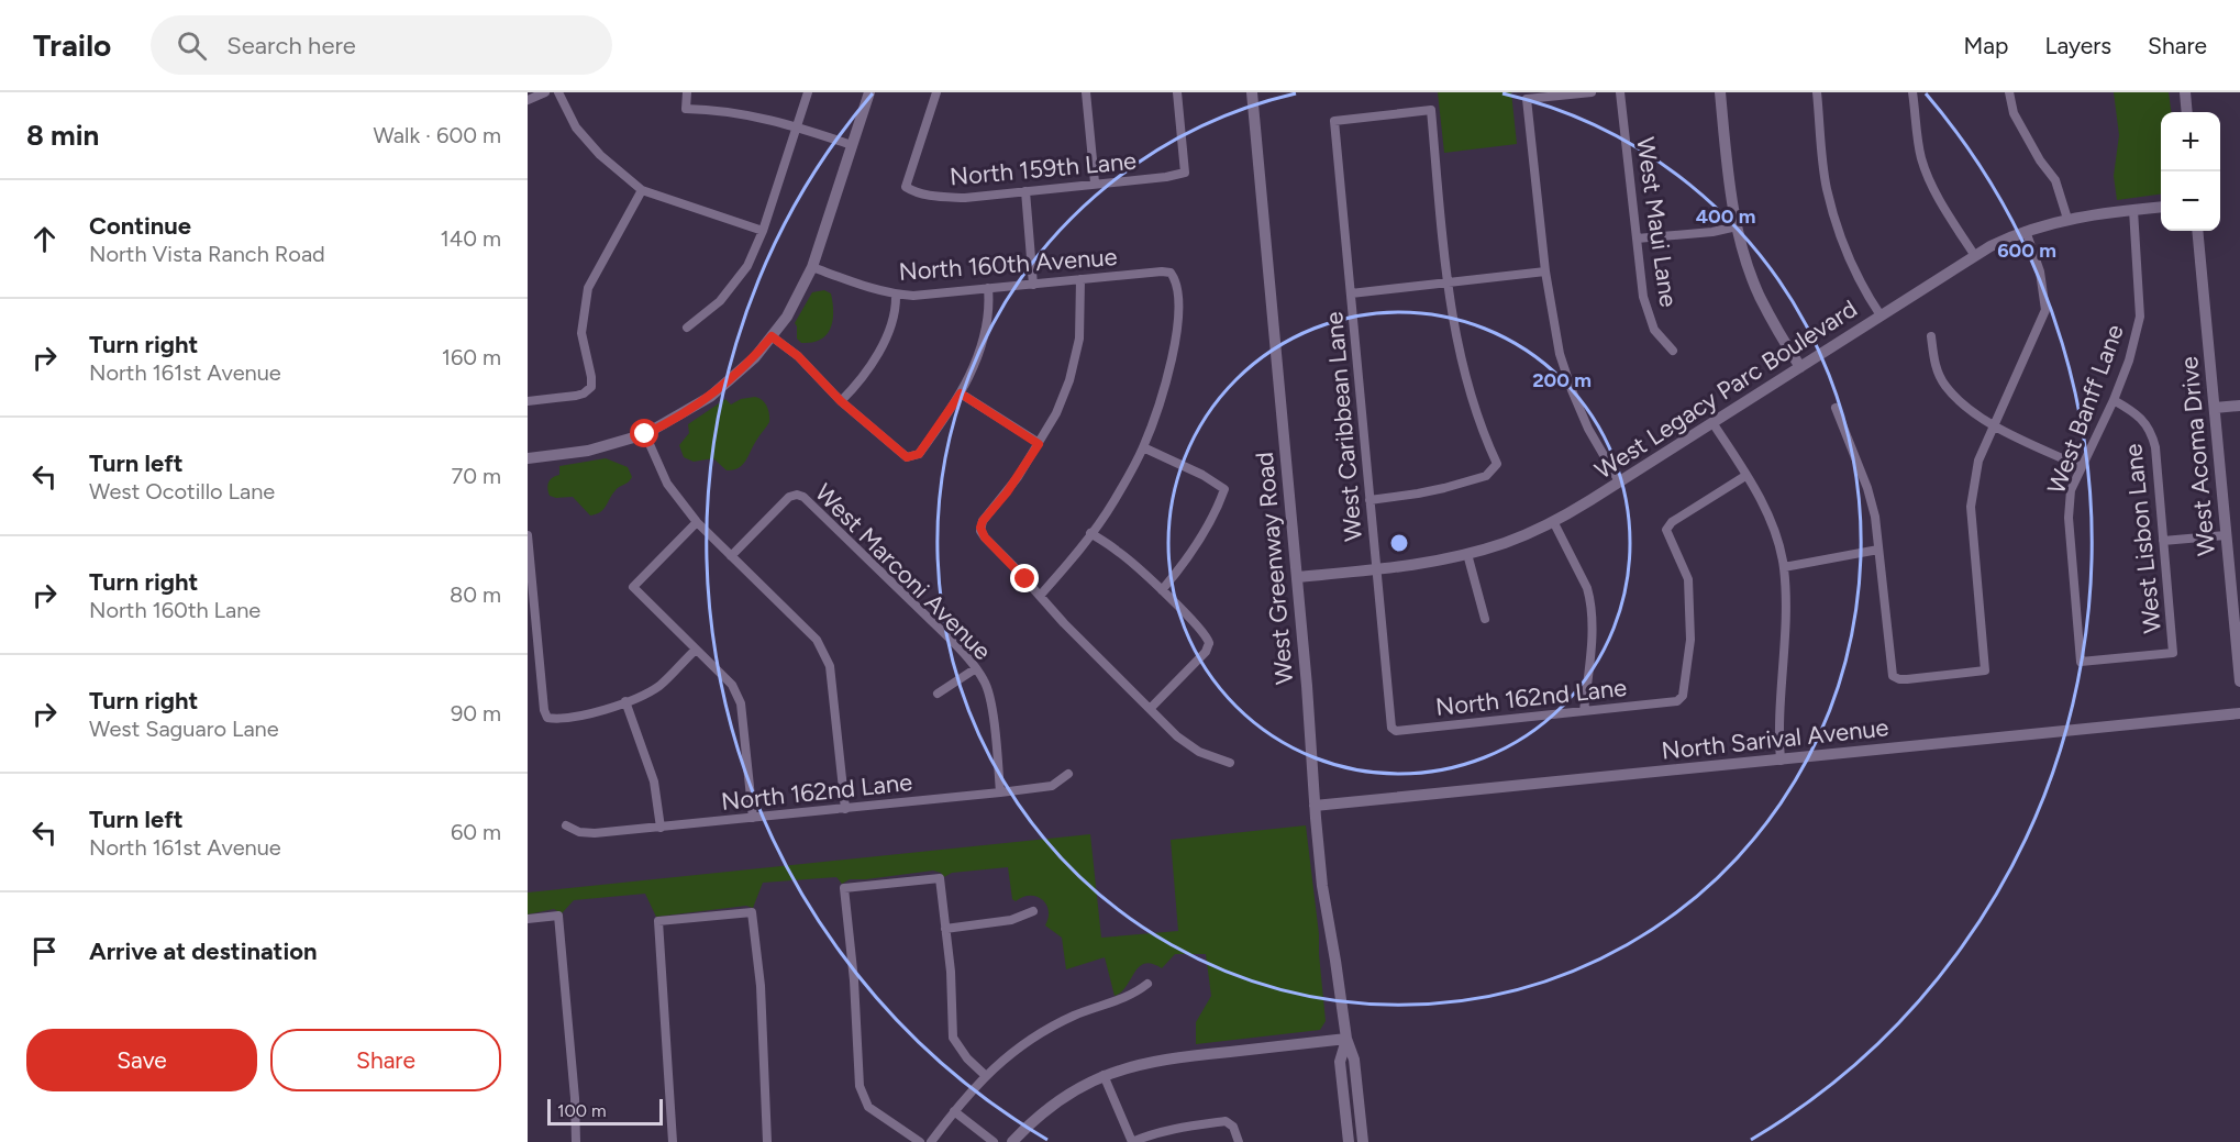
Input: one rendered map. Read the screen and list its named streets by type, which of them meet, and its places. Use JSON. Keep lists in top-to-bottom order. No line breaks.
{"streets":{"main road":["West Legacy Parc Boulevard","West Acoma Drive","West Greenway Road","North Sarival Avenue"],"street":["North 159th Lane","West Maui Lane","North 160th Avenue","West Banff Lane","West Caribbean Lane","West Lisbon Lane","West Marconi Avenue","North 162nd Lane"]},"crossings":[["West Legacy Parc Boulevard","West Banff Lane"],["West Legacy Parc Boulevard","West Caribbean Lane"],["West Legacy Parc Boulevard","West Greenway Road"],["West Banff Lane","West Lisbon Lane"],["West Caribbean Lane","North 162nd Lane"],["West Greenway Road","North Sarival Avenue"],["West Marconi Avenue","North 162nd Lane"]],"scale_bar":"100 m","page":{"header":"Trailo","search":"Search here","nav":["Map","Layers","Share"],"heading":["8 min","Walk · 600 m"],"map_buttons":["+","−"],"list":[["Continue","North Vista Ranch Road","140 m"],["Turn right","North 161st Avenue","160 m"],["Turn left","West Ocotillo Lane","70 m"],["Turn right","North 160th Lane","80 m"],["Turn right","West Saguaro Lane","90 m"],["Turn left","North 161st Avenue","60 m"],"Arrive at destination"],"buttons":["Save","Share"],"scale":"100 m"},"rings":["400 m","600 m","200 m"]}
